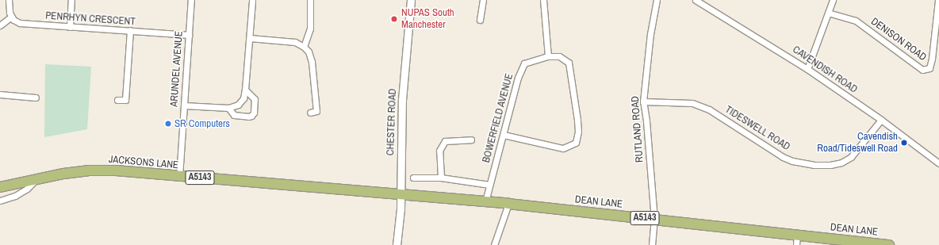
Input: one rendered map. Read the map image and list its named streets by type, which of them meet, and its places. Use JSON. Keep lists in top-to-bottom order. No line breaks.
{"streets":{"main road":["JACKSONS LANE","A5143","DEAN LANE"],"street":["PENRHYN CRESCENT","DENISON ROAD","ARUNDEL AVENUE","CAVENDISH ROAD","BOWERFIELD AVENUE","CHESTER ROAD","TIDESWELL ROAD","RUTLAND ROAD"]},"crossings":[["PENRHYN CRESCENT","ARUNDEL AVENUE"],["ARUNDEL AVENUE","JACKSONS LANE"],["CAVENDISH ROAD","TIDESWELL ROAD"],["BOWERFIELD AVENUE","DEAN LANE"],["CHESTER ROAD","JACKSONS LANE"],["CHESTER ROAD","DEAN LANE"],["TIDESWELL ROAD","RUTLAND ROAD"],["RUTLAND ROAD","DEAN LANE"],["JACKSONS LANE","DEAN LANE"]],"places":["NUPAS South Manchester","SR Computers","Cavendish Road/Tideswell Road"]}
